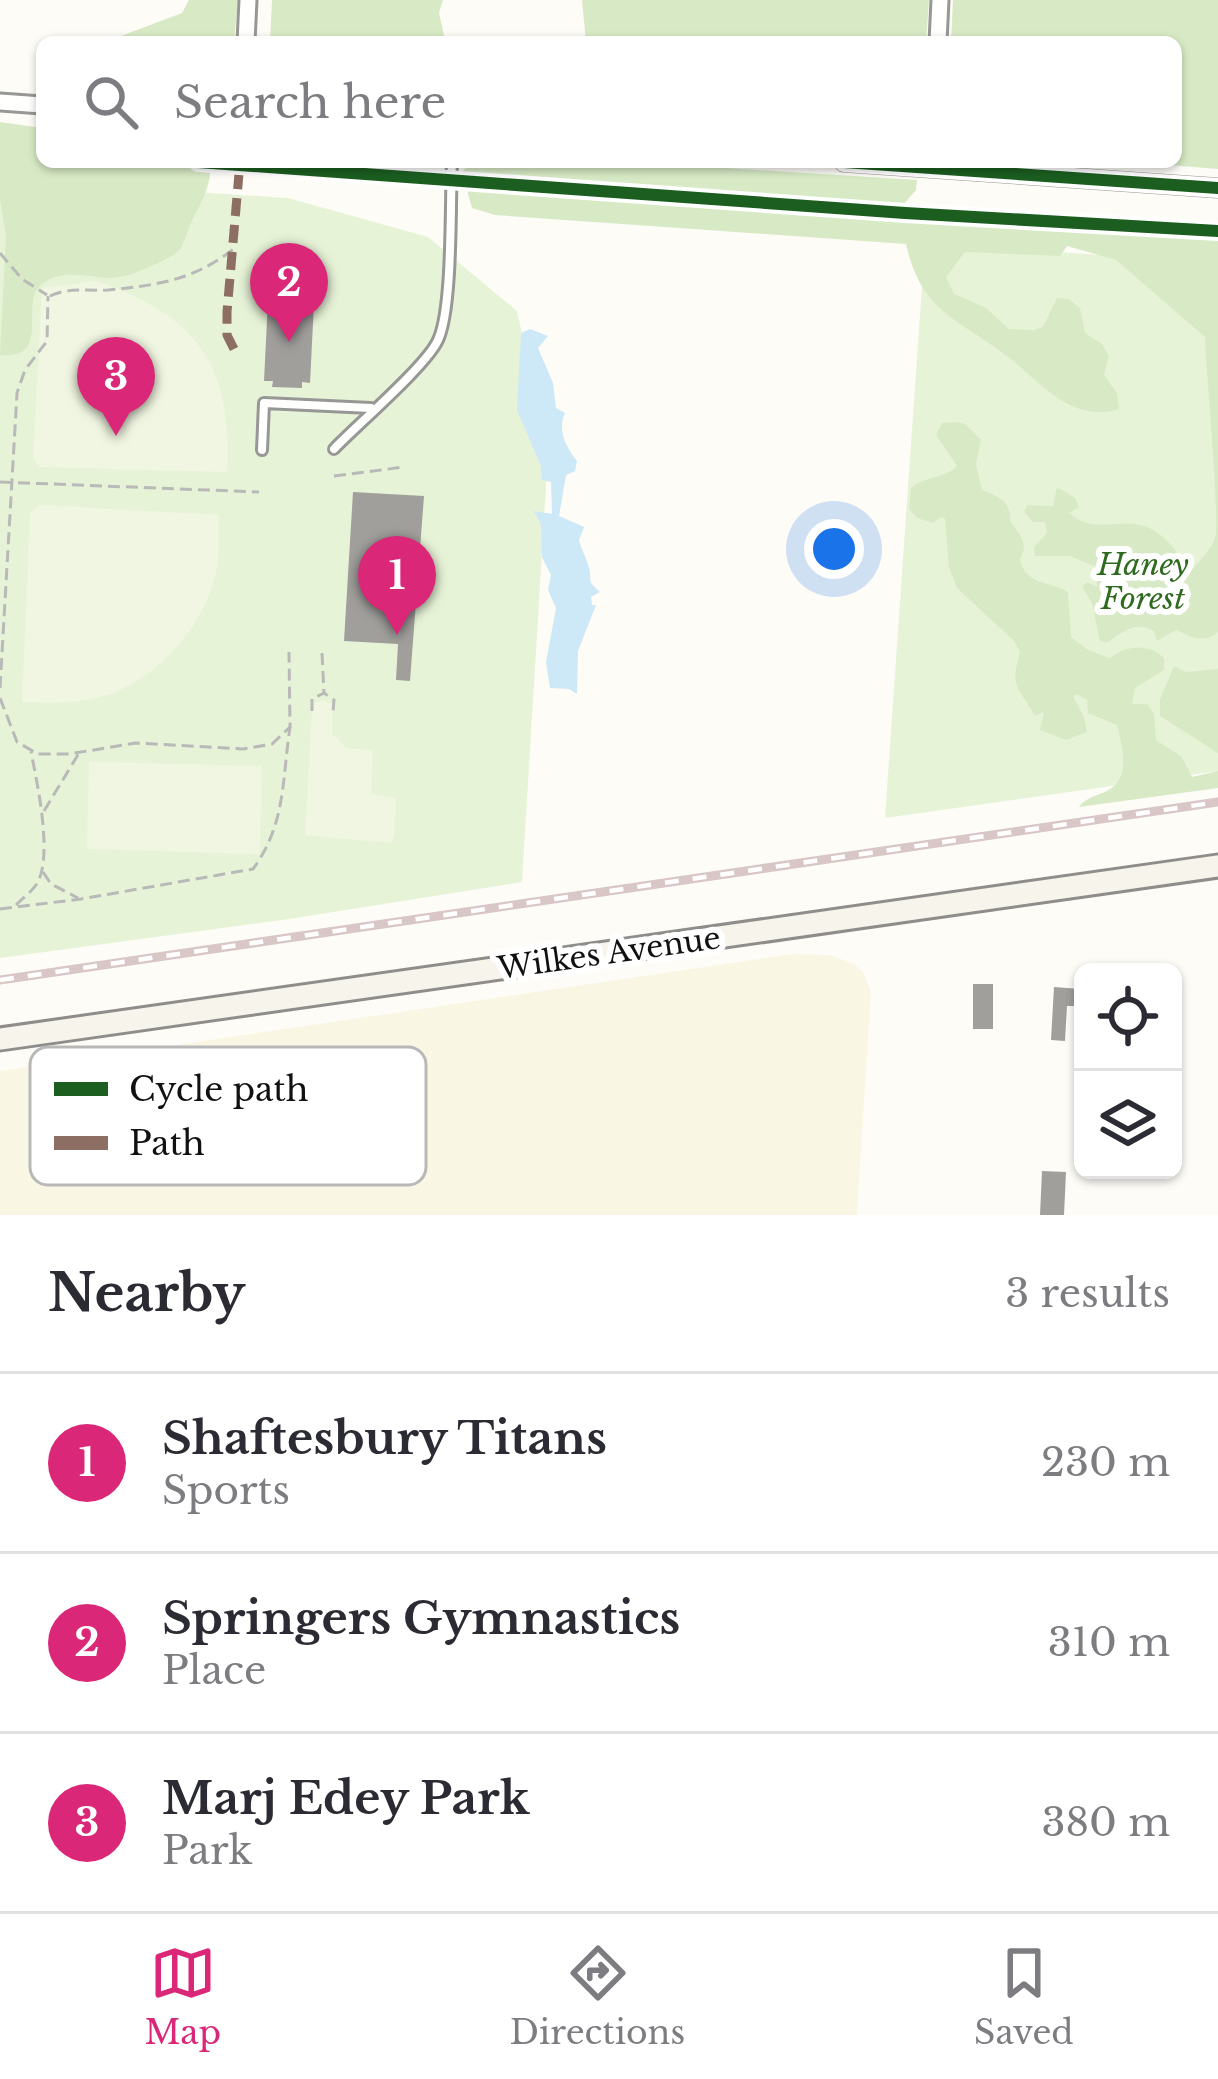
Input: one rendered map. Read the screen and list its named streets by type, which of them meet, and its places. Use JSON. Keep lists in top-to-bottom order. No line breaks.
{"streets":{"main road":["Wilkes Avenue"]},"parks":["Haney Forest"],"legend":["Cycle path","Path"],"page":{"search":"Search here","pins":["2","3","1"],"heading":["Nearby","3 results"],"list":[{"mark":"1","name":"Shaftesbury Titans","note":"Sports","value":"230 m"},{"mark":"2","name":"Springers Gymnastics","note":"Place","value":"310 m"},{"mark":"3","name":"Marj Edey Park","note":"Park","value":"380 m"}],"nav":["Map","Directions","Saved"]}}
